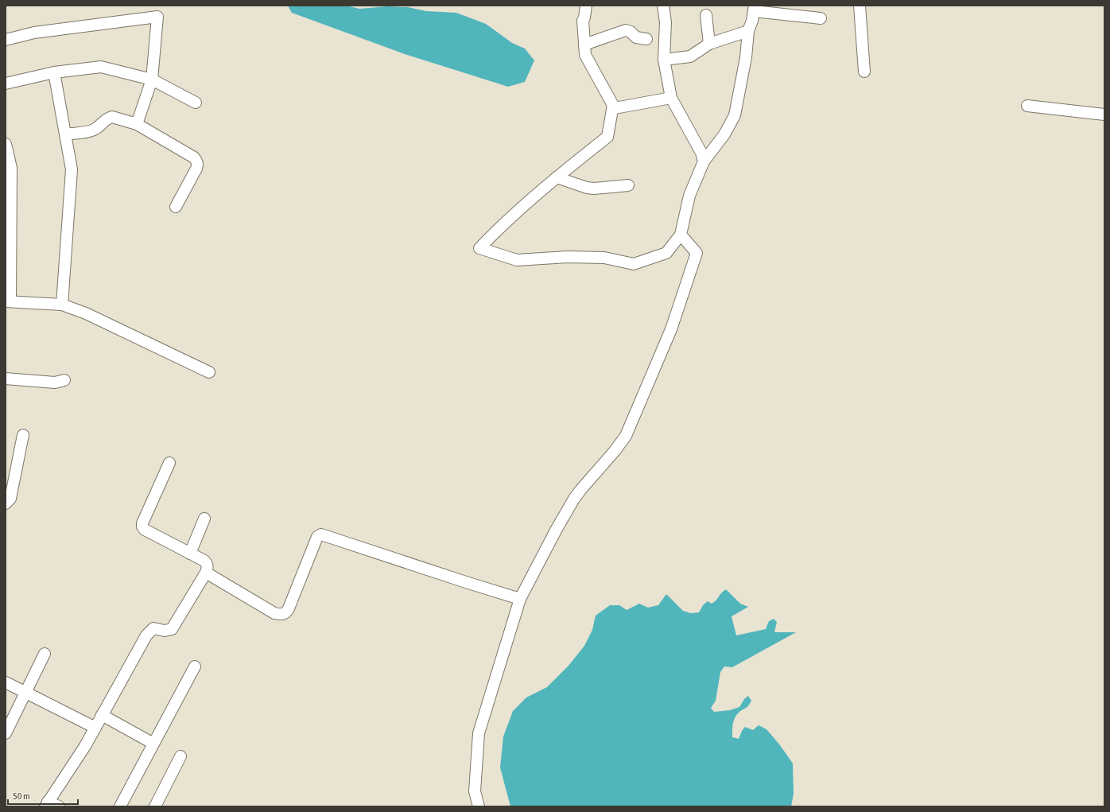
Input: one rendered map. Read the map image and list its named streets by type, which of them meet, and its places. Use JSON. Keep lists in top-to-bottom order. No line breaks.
{"scale_bar":"50 m"}
